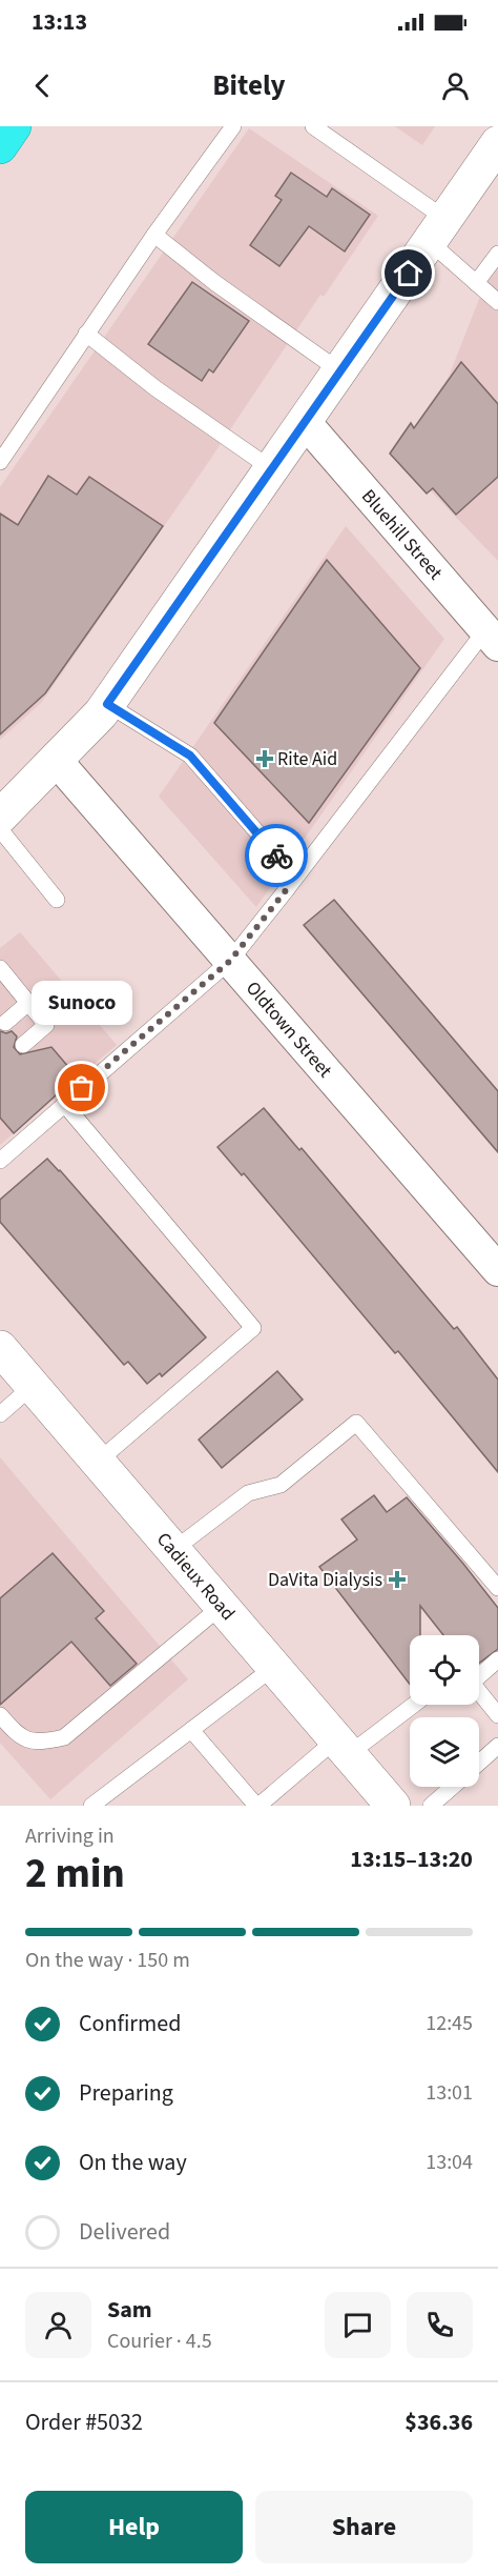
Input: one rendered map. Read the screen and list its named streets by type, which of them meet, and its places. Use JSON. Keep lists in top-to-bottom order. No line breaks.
{"streets":{"main road":["Cadieux Road"],"street":["Bluehill Street","Oldtown Street"]},"places":{"health":["Rite Aid","DaVita Dialysis"],"other":["Sunoco"]},"page":{"status":"13:13","header":"Bitely","bubble":"Sunoco","heading":["2 min","Arriving in","13:15–13:20"],"panel":["Sam","Courier · 4.5","Order #5032","$36.36"],"bar":"On the way · 150 m","list":[["Confirmed","12:45"],["Preparing","13:01"],["On the way","13:04"],"Delivered"],"buttons":["Help","Share"]}}
